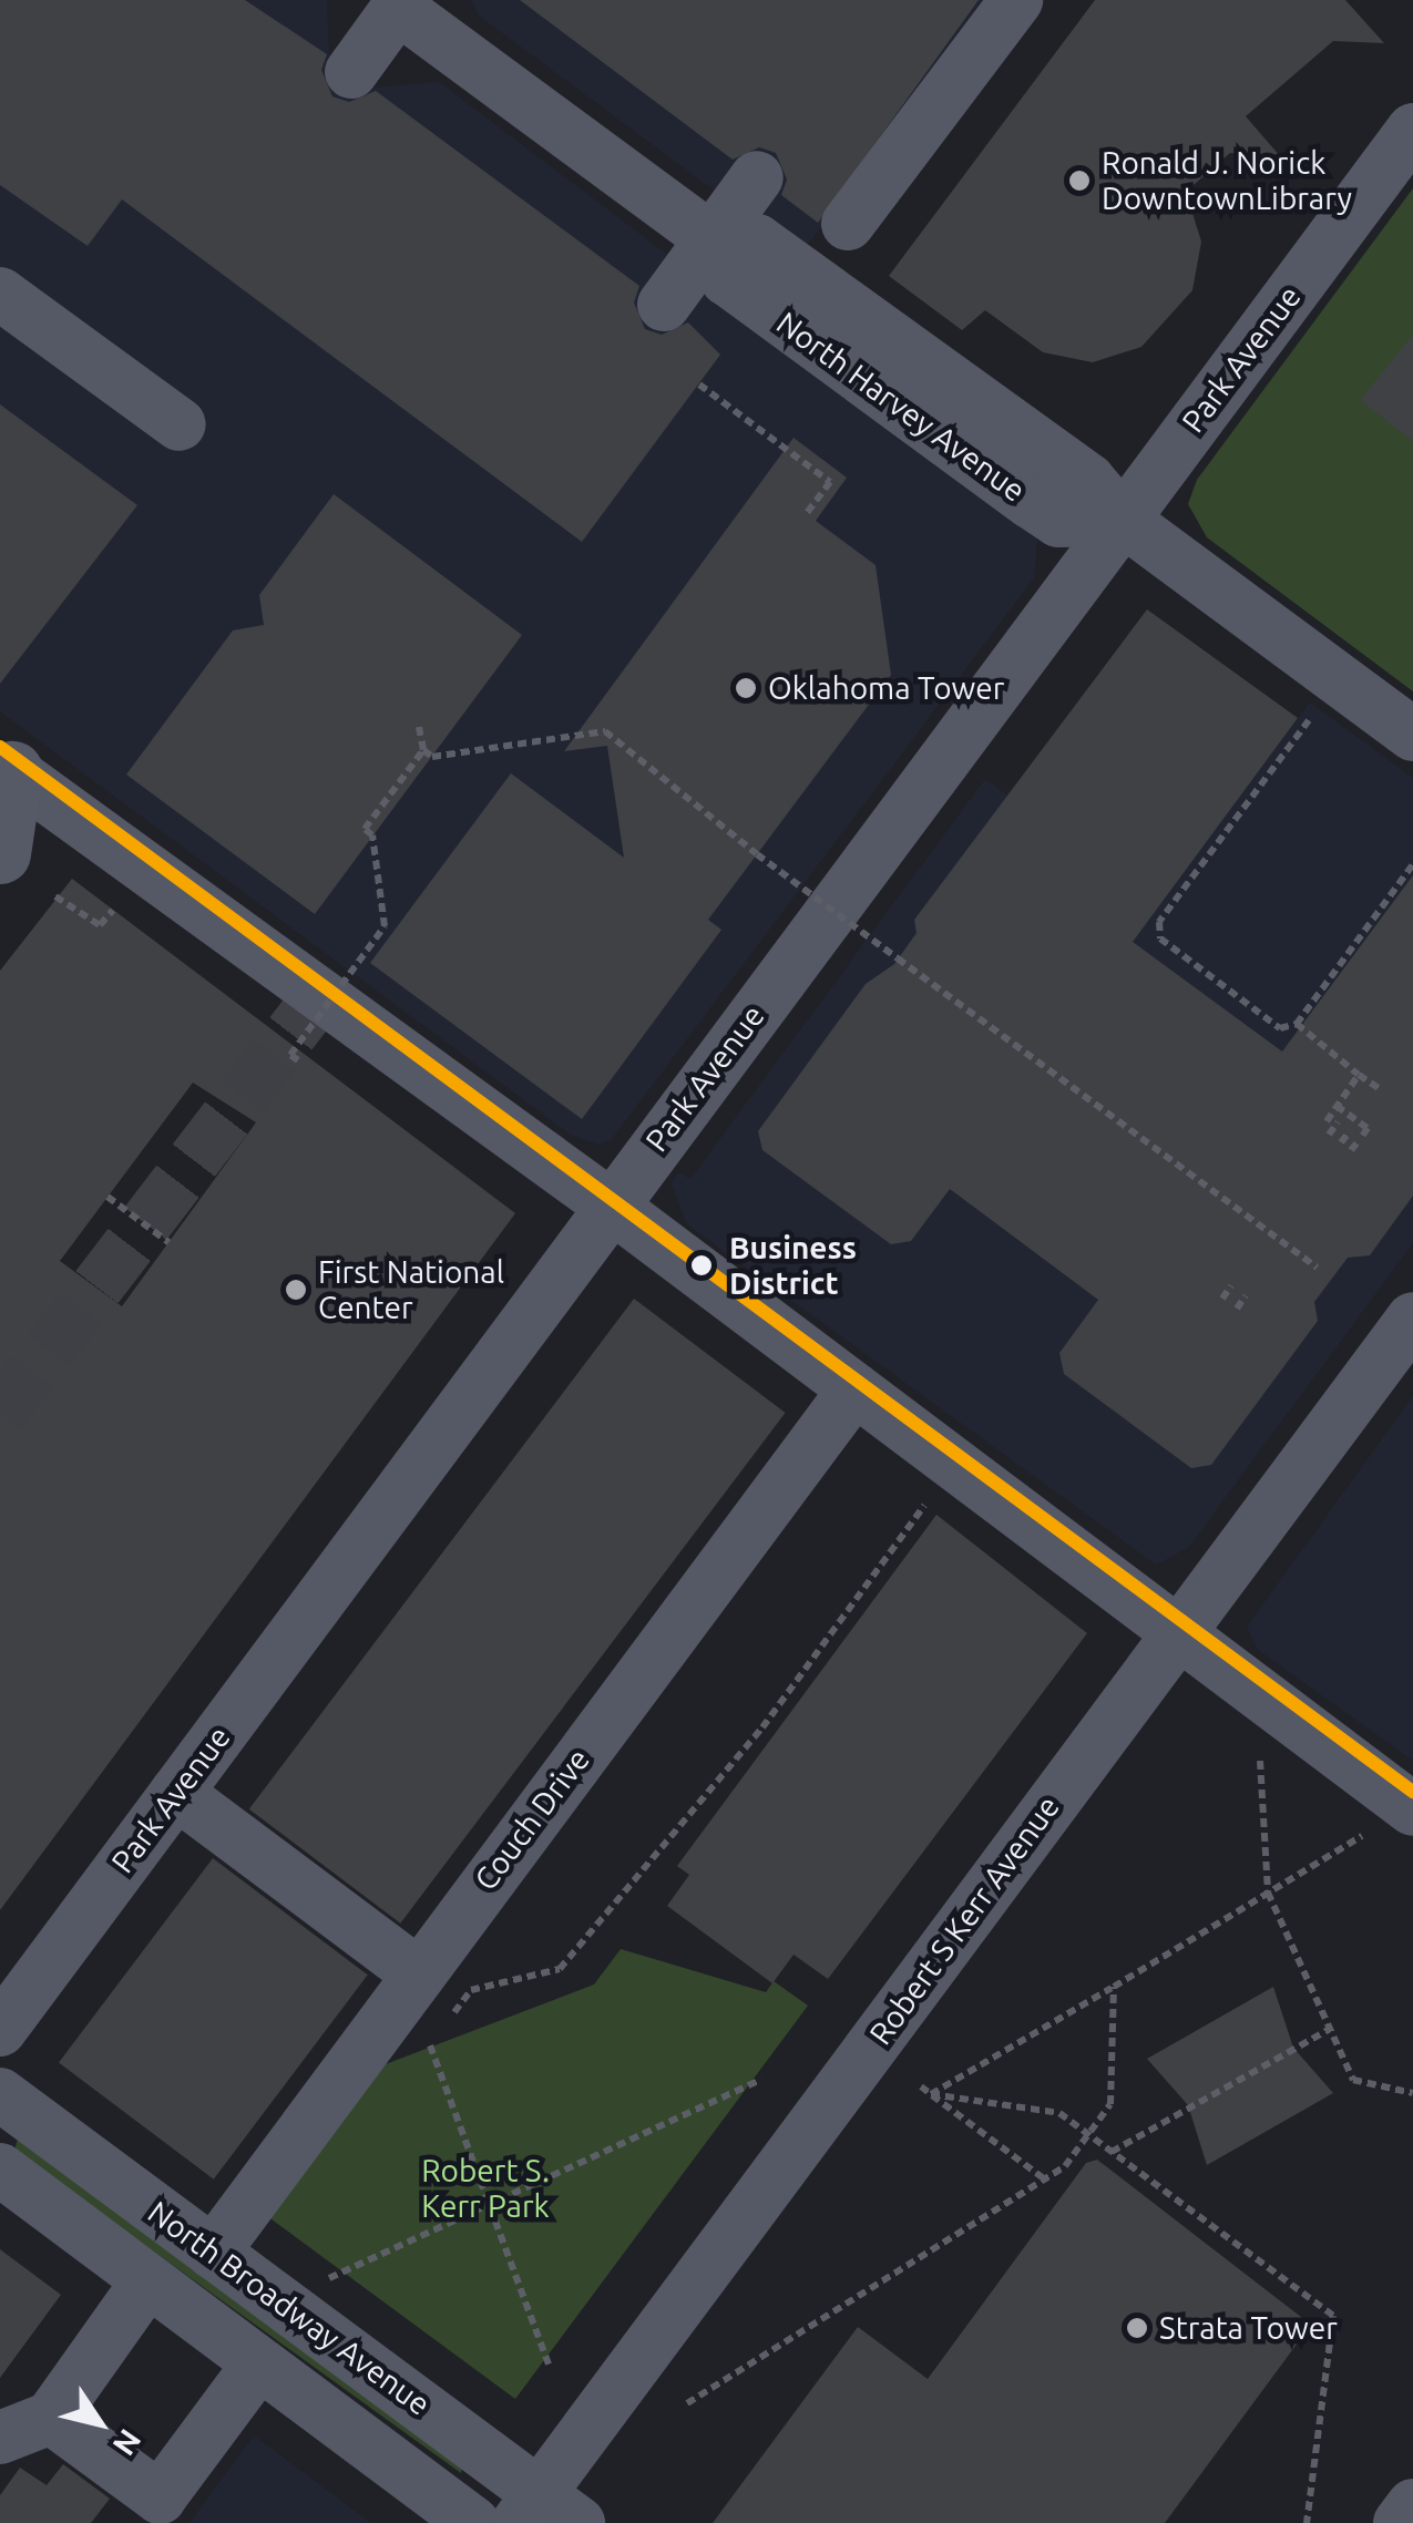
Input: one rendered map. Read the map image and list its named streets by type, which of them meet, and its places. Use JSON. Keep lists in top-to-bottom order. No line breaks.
{"streets":{"street":["Park Avenue","North Harvey Avenue","Couch Drive","Robert S Kerr Avenue","North Broadway Avenue"]},"crossings":[["Park Avenue","North Harvey Avenue"],["Couch Drive","North Broadway Avenue"],["Robert S Kerr Avenue","North Broadway Avenue"]],"parks":["Robert S. Kerr Park"],"places":["Ronald J. Norick DowntownLibrary","Oklahoma Tower","Business District","First National Center","Strata Tower"],"north":"bottom right"}
